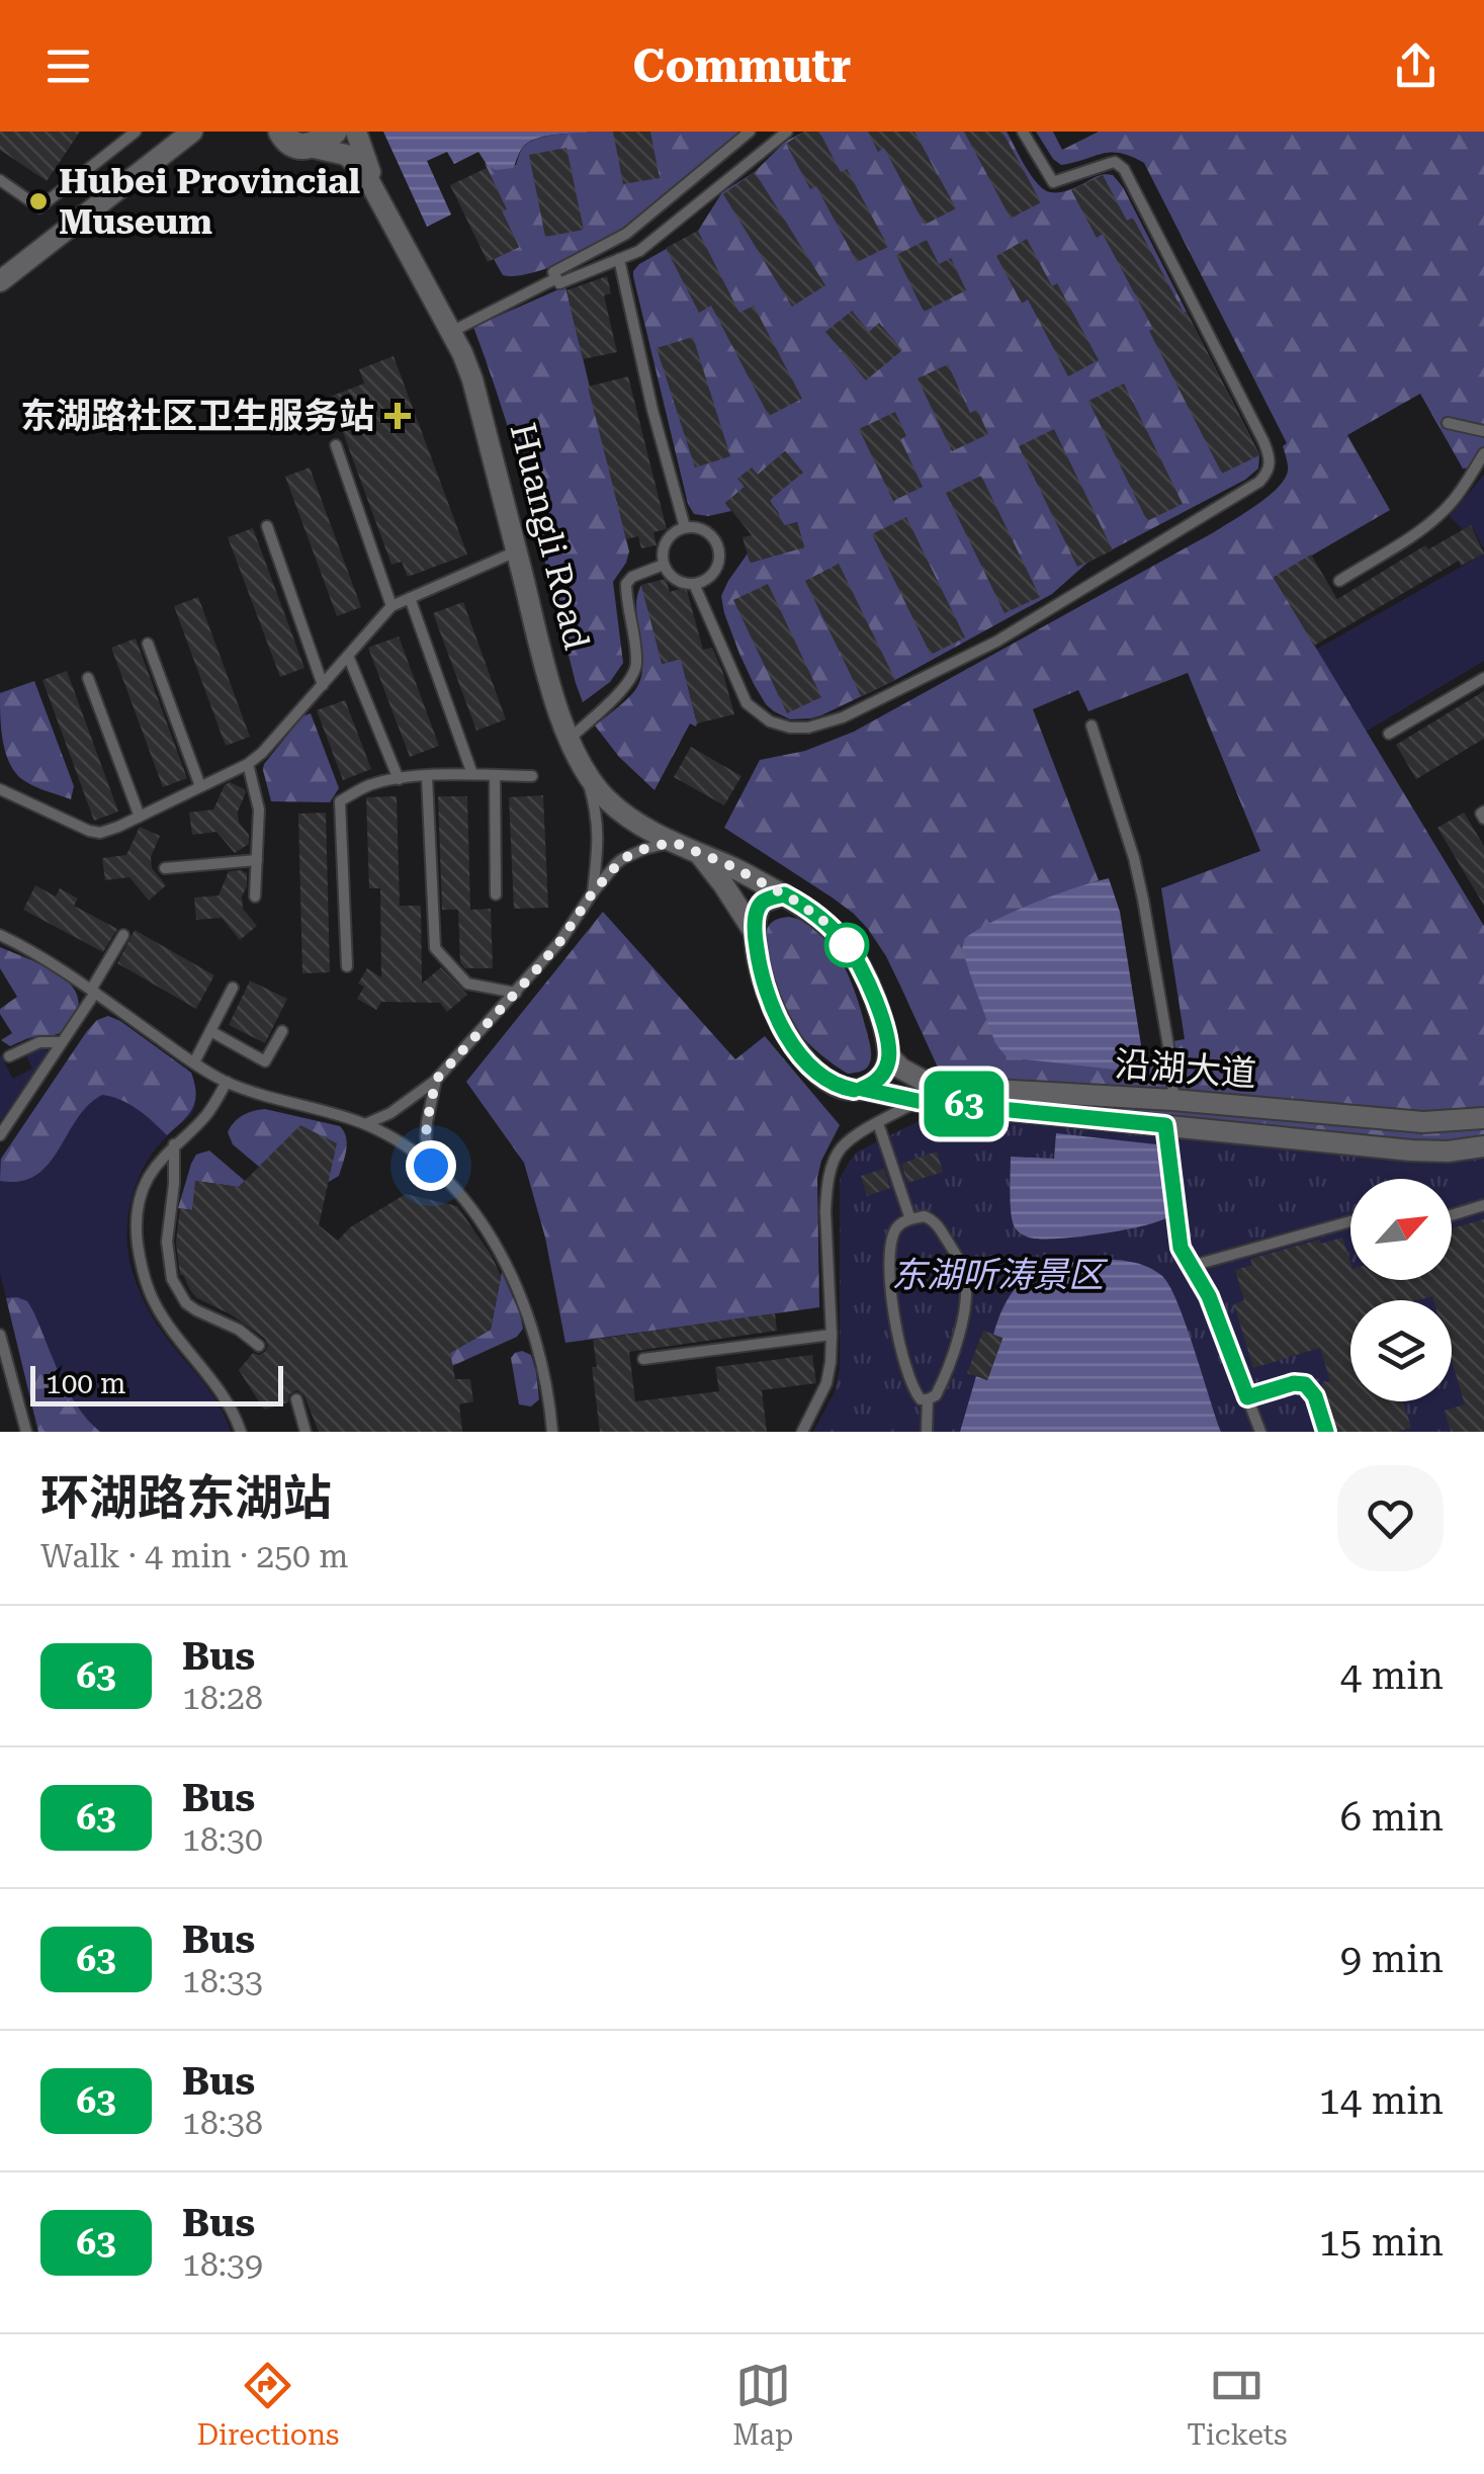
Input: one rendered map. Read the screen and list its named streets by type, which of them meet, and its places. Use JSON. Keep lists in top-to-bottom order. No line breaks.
{"streets":{"street":["Huangli Road","沿湖大道"]},"crossings":[["Huangli Road","沿湖大道"]],"parks":["东湖听涛景区"],"places":{"other":["Hubei Provincial Museum"],"health":["东湖路社区卫生服务站"]},"lines":["bus line 63"],"scale_bar":"100 m","north":"top right","page":{"header":"Commutr","on_map":"63","scale":"100 m","heading":["环湖路东湖站","Walk · 4 min · 250 m"],"list":[{"mark":"63","name":"Bus","note":"18:28","value":"4 min"},{"mark":"63","name":"Bus","note":"18:30","value":"6 min"},{"mark":"63","name":"Bus","note":"18:33","value":"9 min"},{"mark":"63","name":"Bus","note":"18:38","value":"14 min"},{"mark":"63","name":"Bus","note":"18:39","value":"15 min"}],"tabs":["Directions","Map","Tickets"]}}
